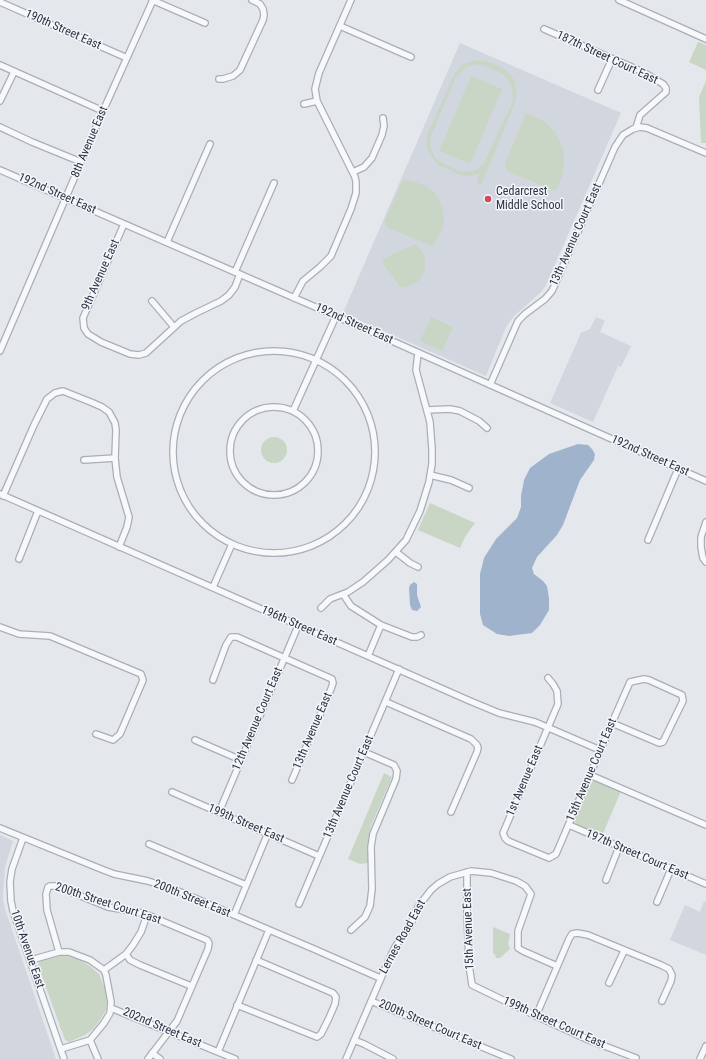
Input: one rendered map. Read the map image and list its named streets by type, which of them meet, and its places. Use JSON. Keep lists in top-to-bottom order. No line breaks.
{"streets":{"street":["190th Street East","187th Street Court East","8th Avenue East","192nd Street East","13th Avenue Court East","9th Avenue East","196th Street East","12th Avenue Court East","13th Avenue East","15th Avenue Court East","1st Avenue East","199th Street East","197th Street Court East","200th Street East","200th Street Court East","15th Avenue East","Lernes Road East","10th Avenue East","199th Street Court East","202nd Street East"]},"crossings":[["190th Street East","8th Avenue East"],["187th Street Court East","13th Avenue Court East"],["8th Avenue East","192nd Street East"],["192nd Street East","13th Avenue Court East"],["192nd Street East","9th Avenue East"],["13th Avenue Court East","196th Street East"],["13th Avenue Court East","199th Street East"],["196th Street East","12th Avenue Court East"],["196th Street East","15th Avenue Court East"],["196th Street East","1st Avenue East"],["12th Avenue Court East","13th Avenue East"],["12th Avenue Court East","199th Street East"],["15th Avenue Court East","1st Avenue East"],["15th Avenue Court East","197th Street Court East"],["200th Street East","Lernes Road East"],["200th Street East","10th Avenue East"],["200th Street Court East","Lernes Road East"],["15th Avenue East","Lernes Road East"],["15th Avenue East","199th Street Court East"]],"places":["Cedarcrest Middle School"]}
